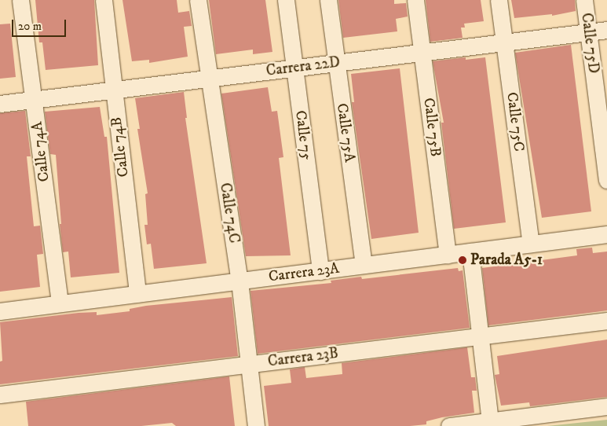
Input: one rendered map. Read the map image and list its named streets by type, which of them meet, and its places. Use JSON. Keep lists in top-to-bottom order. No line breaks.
{"streets":{"street":["Calle 75D","Carrera 22D","Calle 75C","Calle 75B","Calle 75A","Calle 75","Calle 74B","Calle 74A","Calle 74C","Carrera 23A","Carrera 23B"]},"crossings":[["Calle 75D","Carrera 22D"],["Carrera 22D","Calle 75C"],["Carrera 22D","Calle 75B"],["Carrera 22D","Calle 75A"],["Carrera 22D","Calle 75"],["Carrera 22D","Calle 74B"],["Carrera 22D","Calle 74A"],["Carrera 22D","Calle 74C"],["Calle 75C","Carrera 23A"],["Calle 75B","Carrera 23A"],["Calle 75A","Carrera 23A"],["Calle 75","Carrera 23A"],["Calle 74B","Carrera 23A"],["Calle 74A","Carrera 23A"],["Calle 74C","Carrera 23A"],["Calle 74C","Carrera 23B"]],"places":["Parada A5-1"],"scale_bar":"20 m"}
